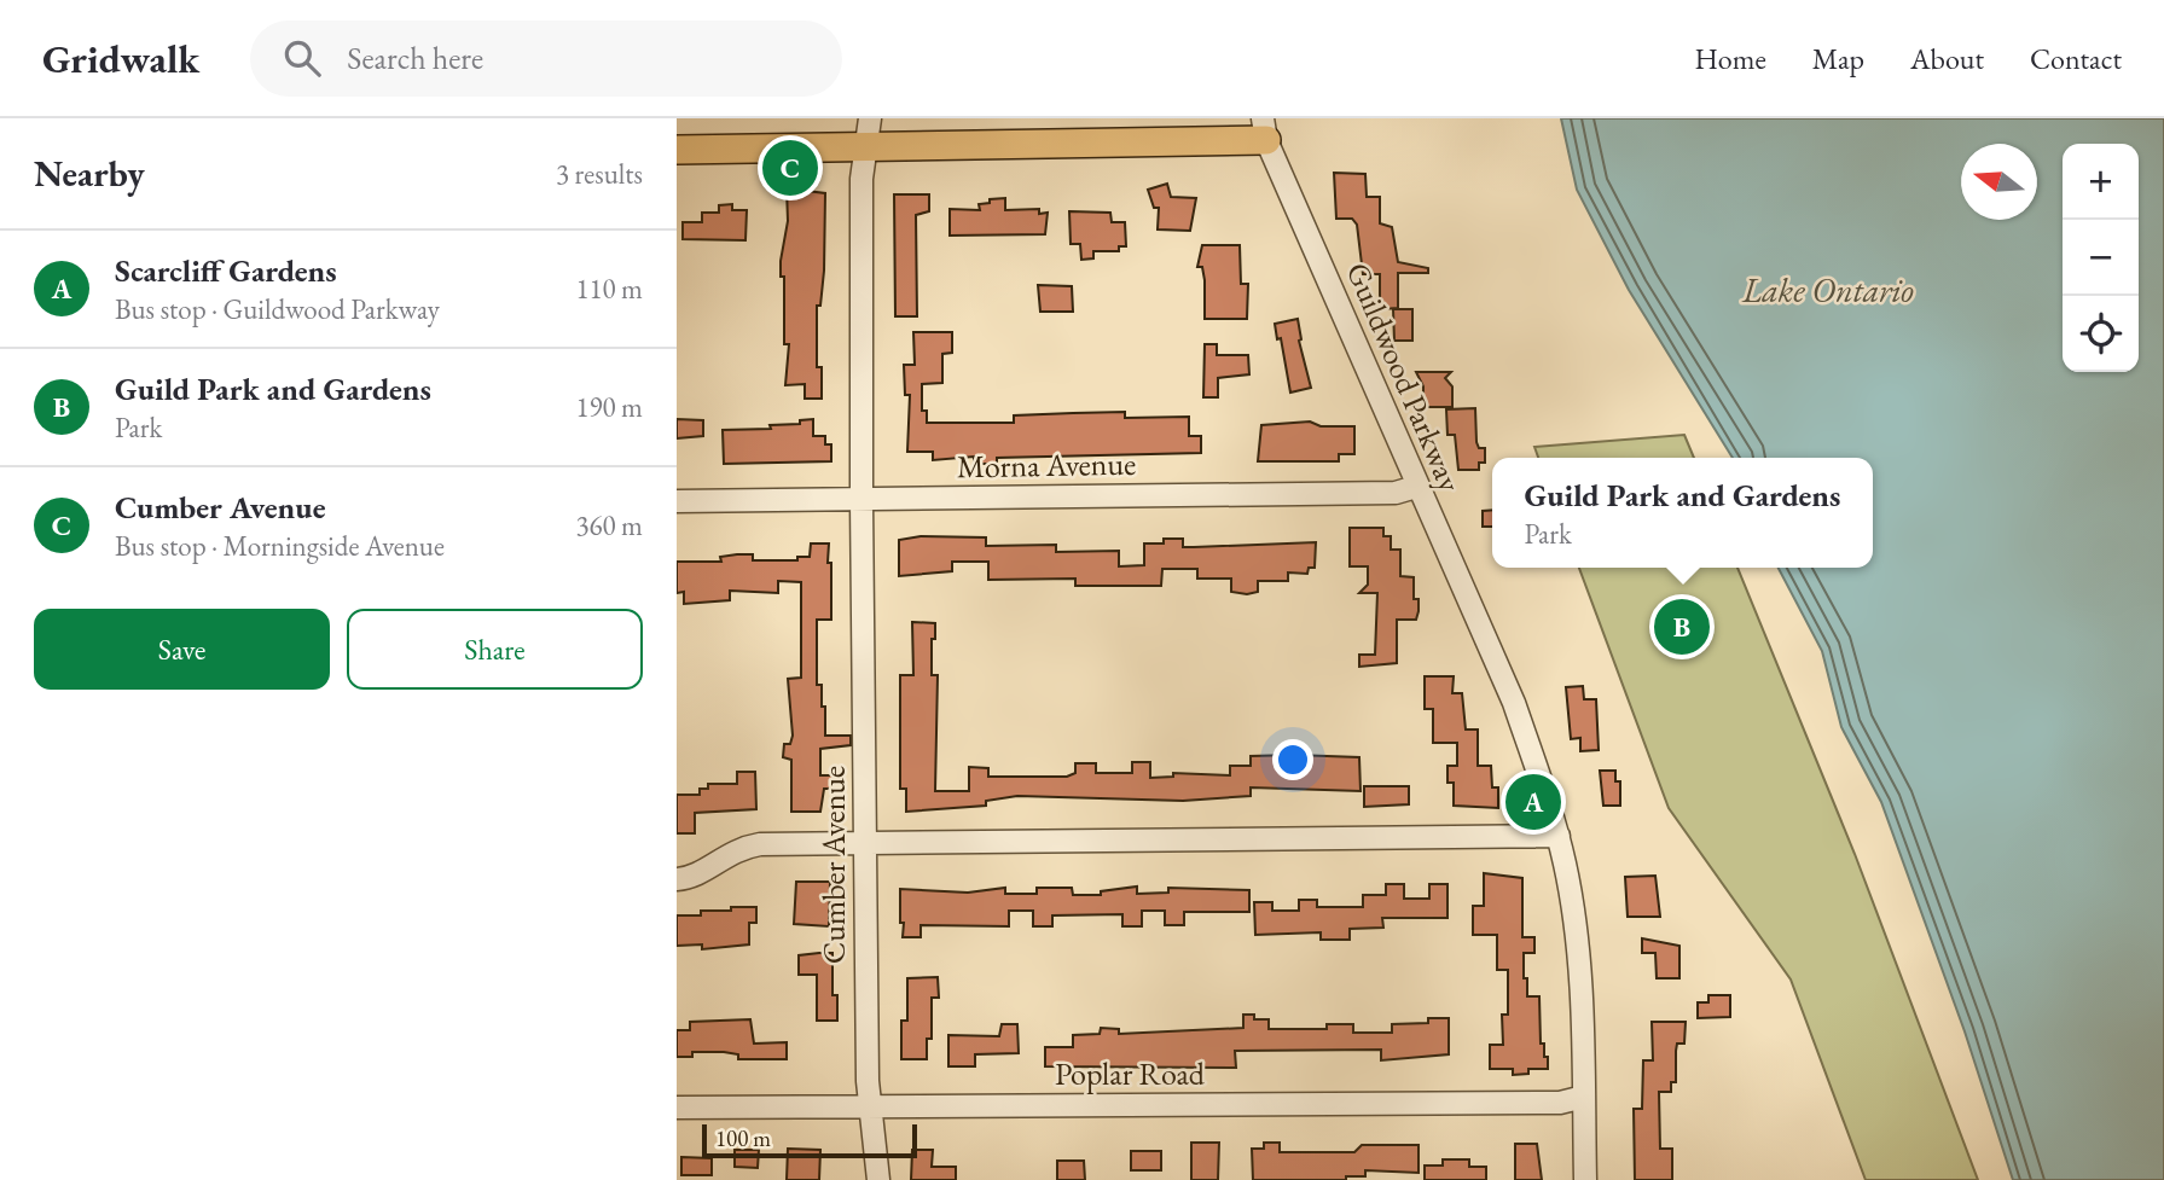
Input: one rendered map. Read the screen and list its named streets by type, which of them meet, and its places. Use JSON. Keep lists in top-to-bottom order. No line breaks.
{"streets":{"street":["Guildwood Parkway","Morna Avenue","Cumber Avenue","Poplar Road"]},"crossings":[["Guildwood Parkway","Morna Avenue"],["Guildwood Parkway","Poplar Road"],["Morna Avenue","Cumber Avenue"],["Cumber Avenue","Poplar Road"]],"water":["Lake Ontario"],"scale_bar":"100 m","north":"left","page":{"header":"Gridwalk","search":"Search here","nav":["Home","Map","About","Contact"],"heading":["Nearby","3 results"],"pins":["C","B","A"],"map_buttons":["+","−"],"list":[{"mark":"A","name":"Scarcliff Gardens","note":"Bus stop · Guildwood Parkway","value":"110 m"},{"mark":"B","name":"Guild Park and Gardens","note":"Park","value":"190 m"},{"mark":"C","name":"Cumber Avenue","note":"Bus stop · Morningside Avenue","value":"360 m"}],"popup":["Guild Park and Gardens","Park"],"buttons":["Save","Share"],"scale":"100 m"}}
